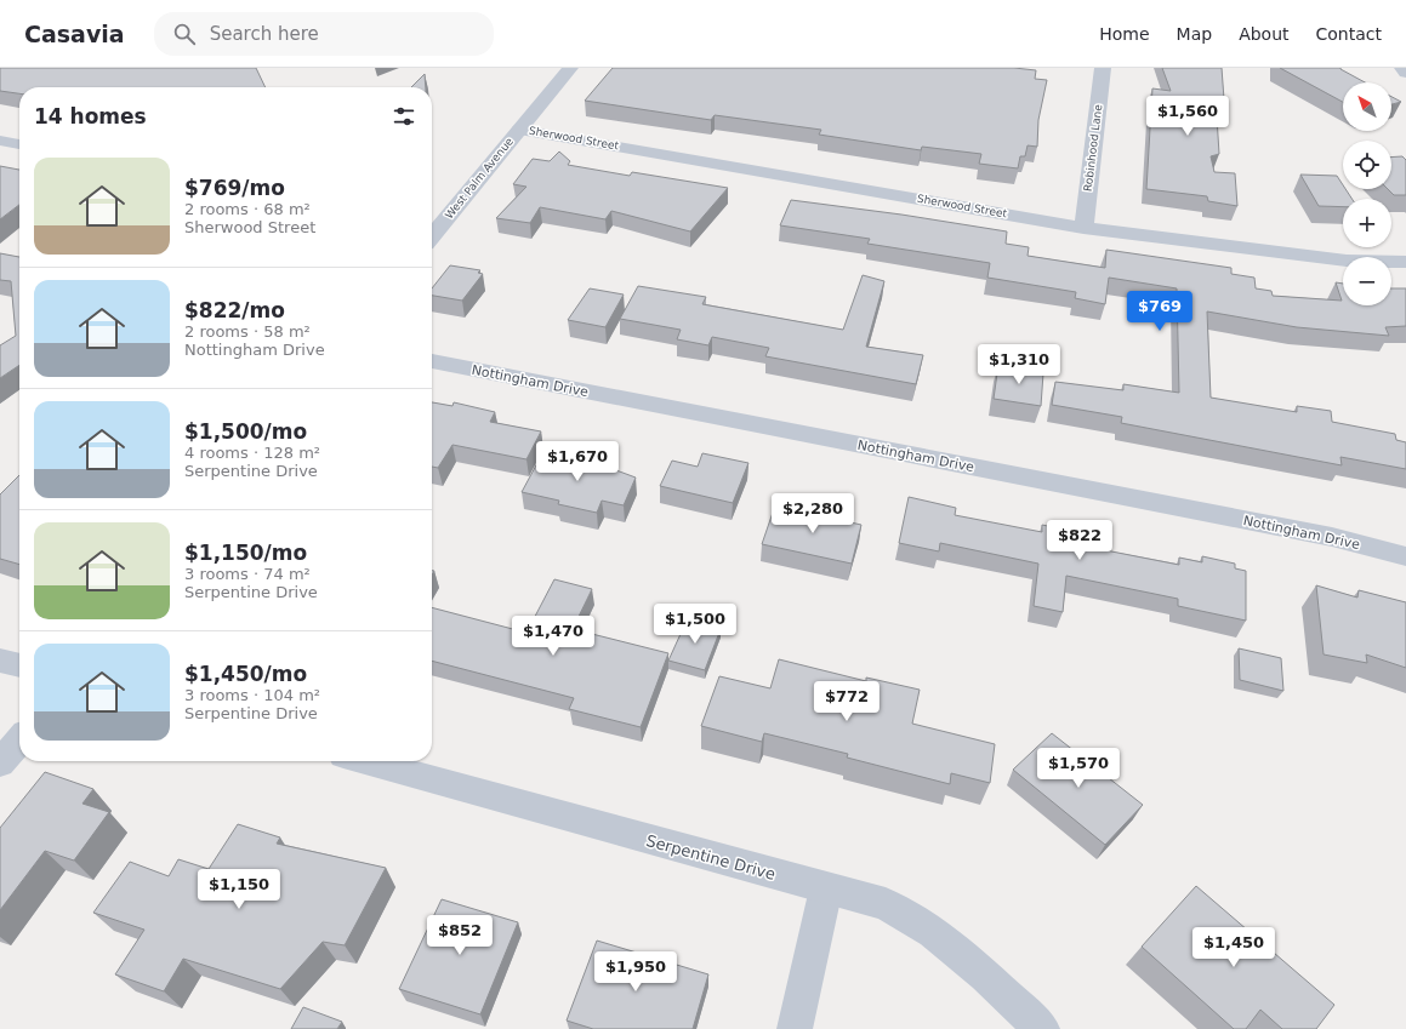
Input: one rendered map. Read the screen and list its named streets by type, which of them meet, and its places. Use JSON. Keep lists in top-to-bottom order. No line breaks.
{"streets":{"street":["Sherwood Street","Robinhood Lane","West Palm Avenue","Nottingham Drive","Serpentine Drive"]},"crossings":[["Sherwood Street","Robinhood Lane"],["Sherwood Street","West Palm Avenue"]],"north":"top left","page":{"header":"Casavia","search":"Search here","nav":["Home","Map","About","Contact"],"map_buttons":["+","−"],"heading":"14 homes","price":["$1,560","$769","$1,310","$1,670","$2,280","$822","$1,500","$1,470","$772","$1,570","$1,150","$852","$1,450","$1,950"],"list":[{"name":"$769/mo","note":"2 rooms · 68 m² · Sherwood Street"},{"name":"$822/mo","note":"2 rooms · 58 m² · Nottingham Drive"},{"name":"$1,500/mo","note":"4 rooms · 128 m² · Serpentine Drive"},{"name":"$1,150/mo","note":"3 rooms · 74 m² · Serpentine Drive"},{"name":"$1,450/mo","note":"3 rooms · 104 m² · Serpentine Drive"}]}}
